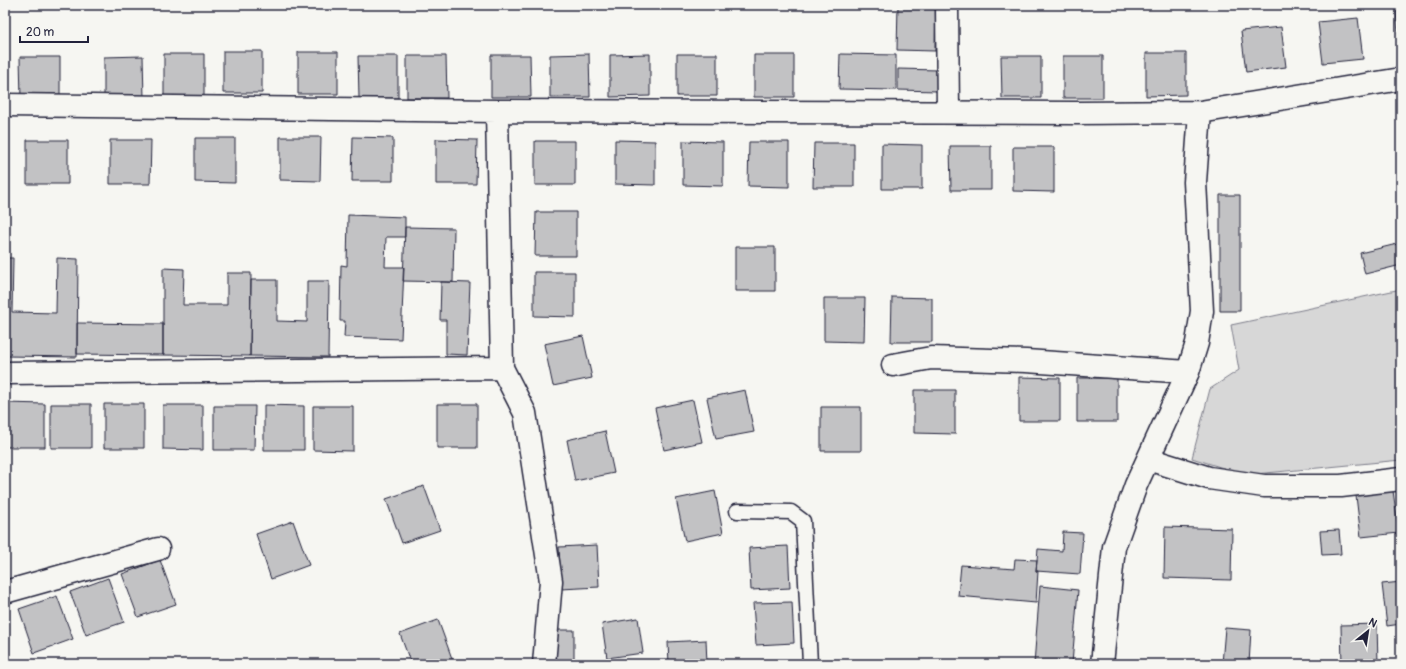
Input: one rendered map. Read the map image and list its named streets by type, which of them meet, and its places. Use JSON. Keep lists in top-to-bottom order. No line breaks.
{"scale_bar":"20 m","north":"top right"}
